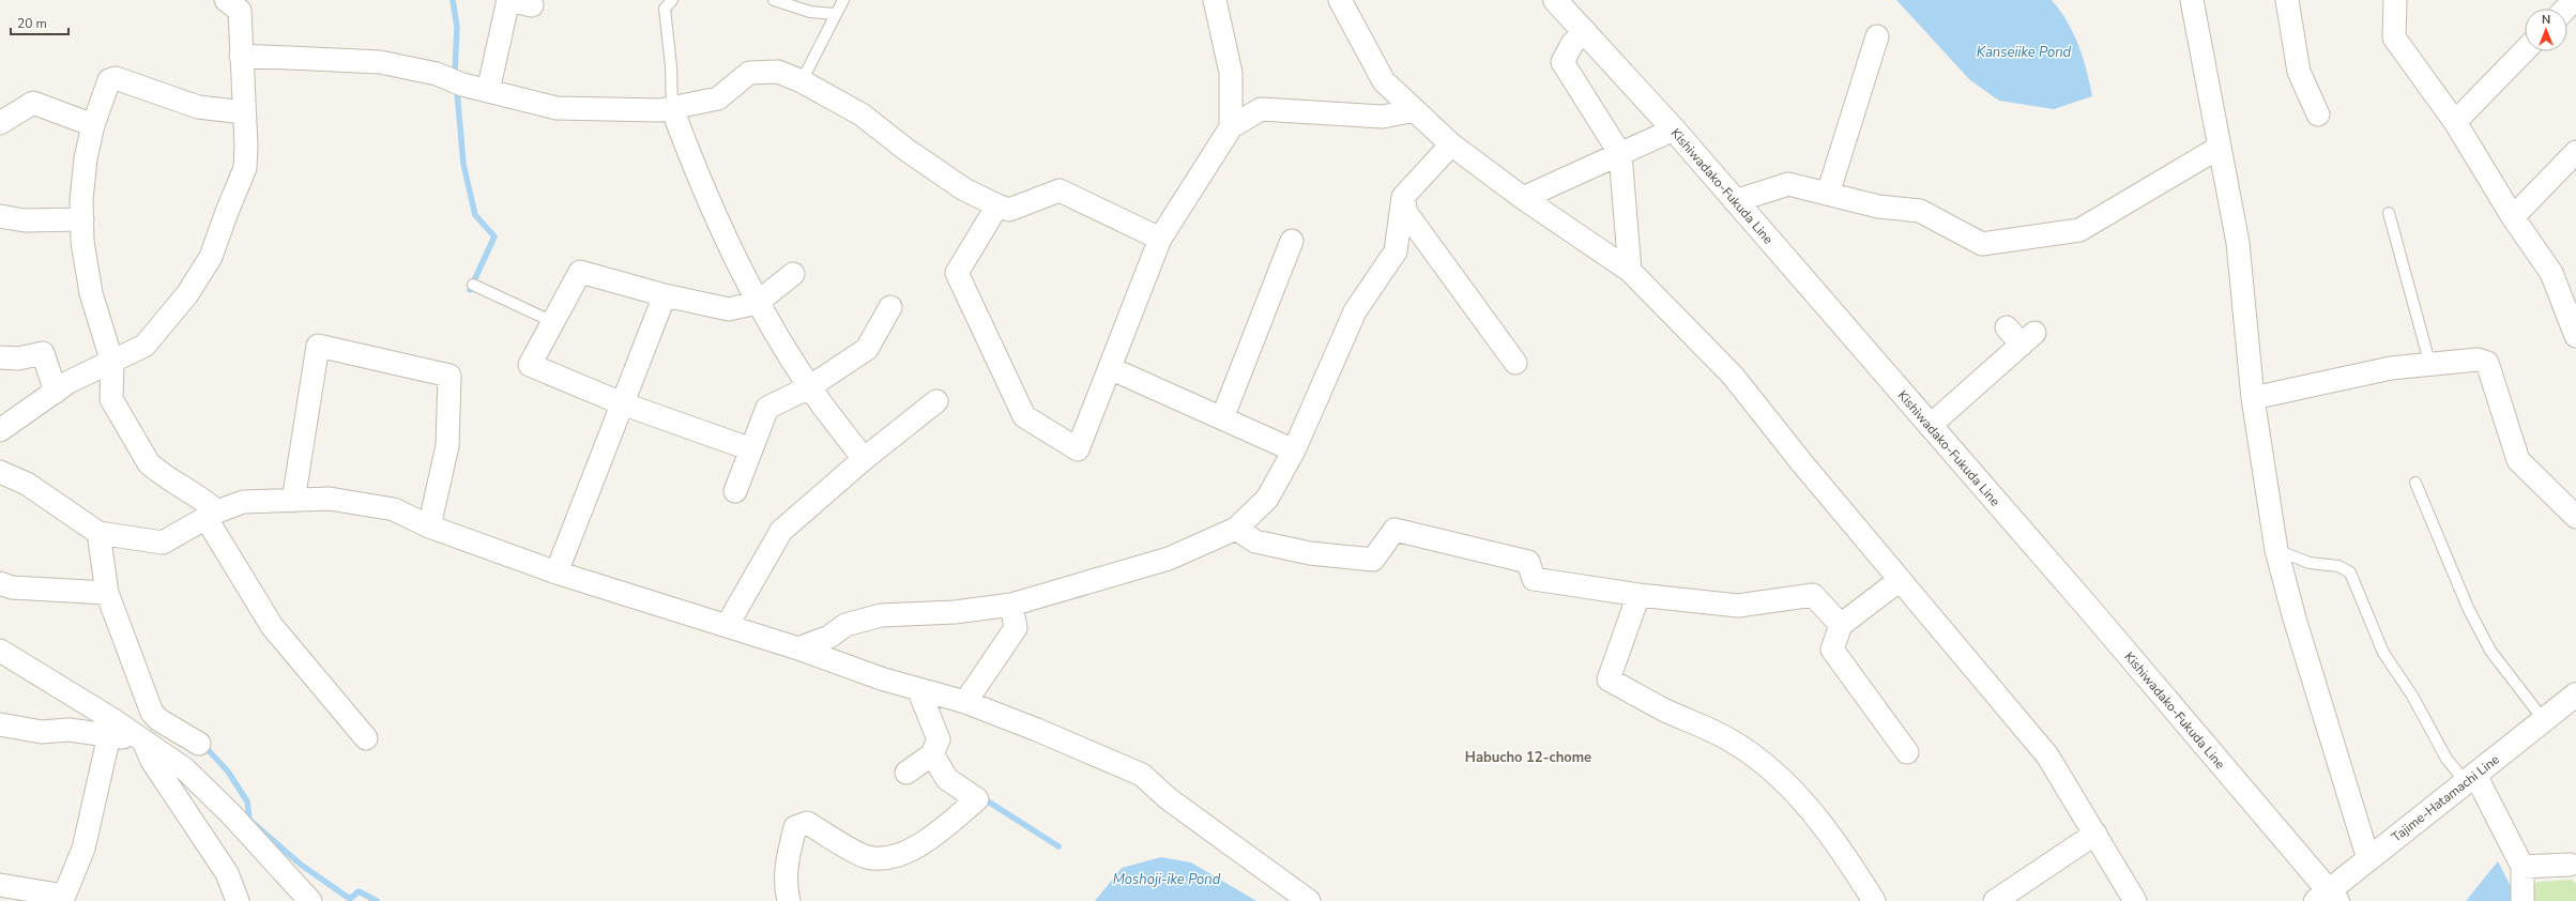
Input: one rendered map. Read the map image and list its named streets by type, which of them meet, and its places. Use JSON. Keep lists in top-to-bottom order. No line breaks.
{"streets":{"street":["Kishiwadako-Fukuda Line","Tajime-Hatamachi Line"]},"crossings":[["Kishiwadako-Fukuda Line","Tajime-Hatamachi Line"]],"districts":["Habucho 12-chome"],"water":["Kanseiike Pond","Moshoji-ike Pond"],"scale_bar":"20 m","north":"top"}
